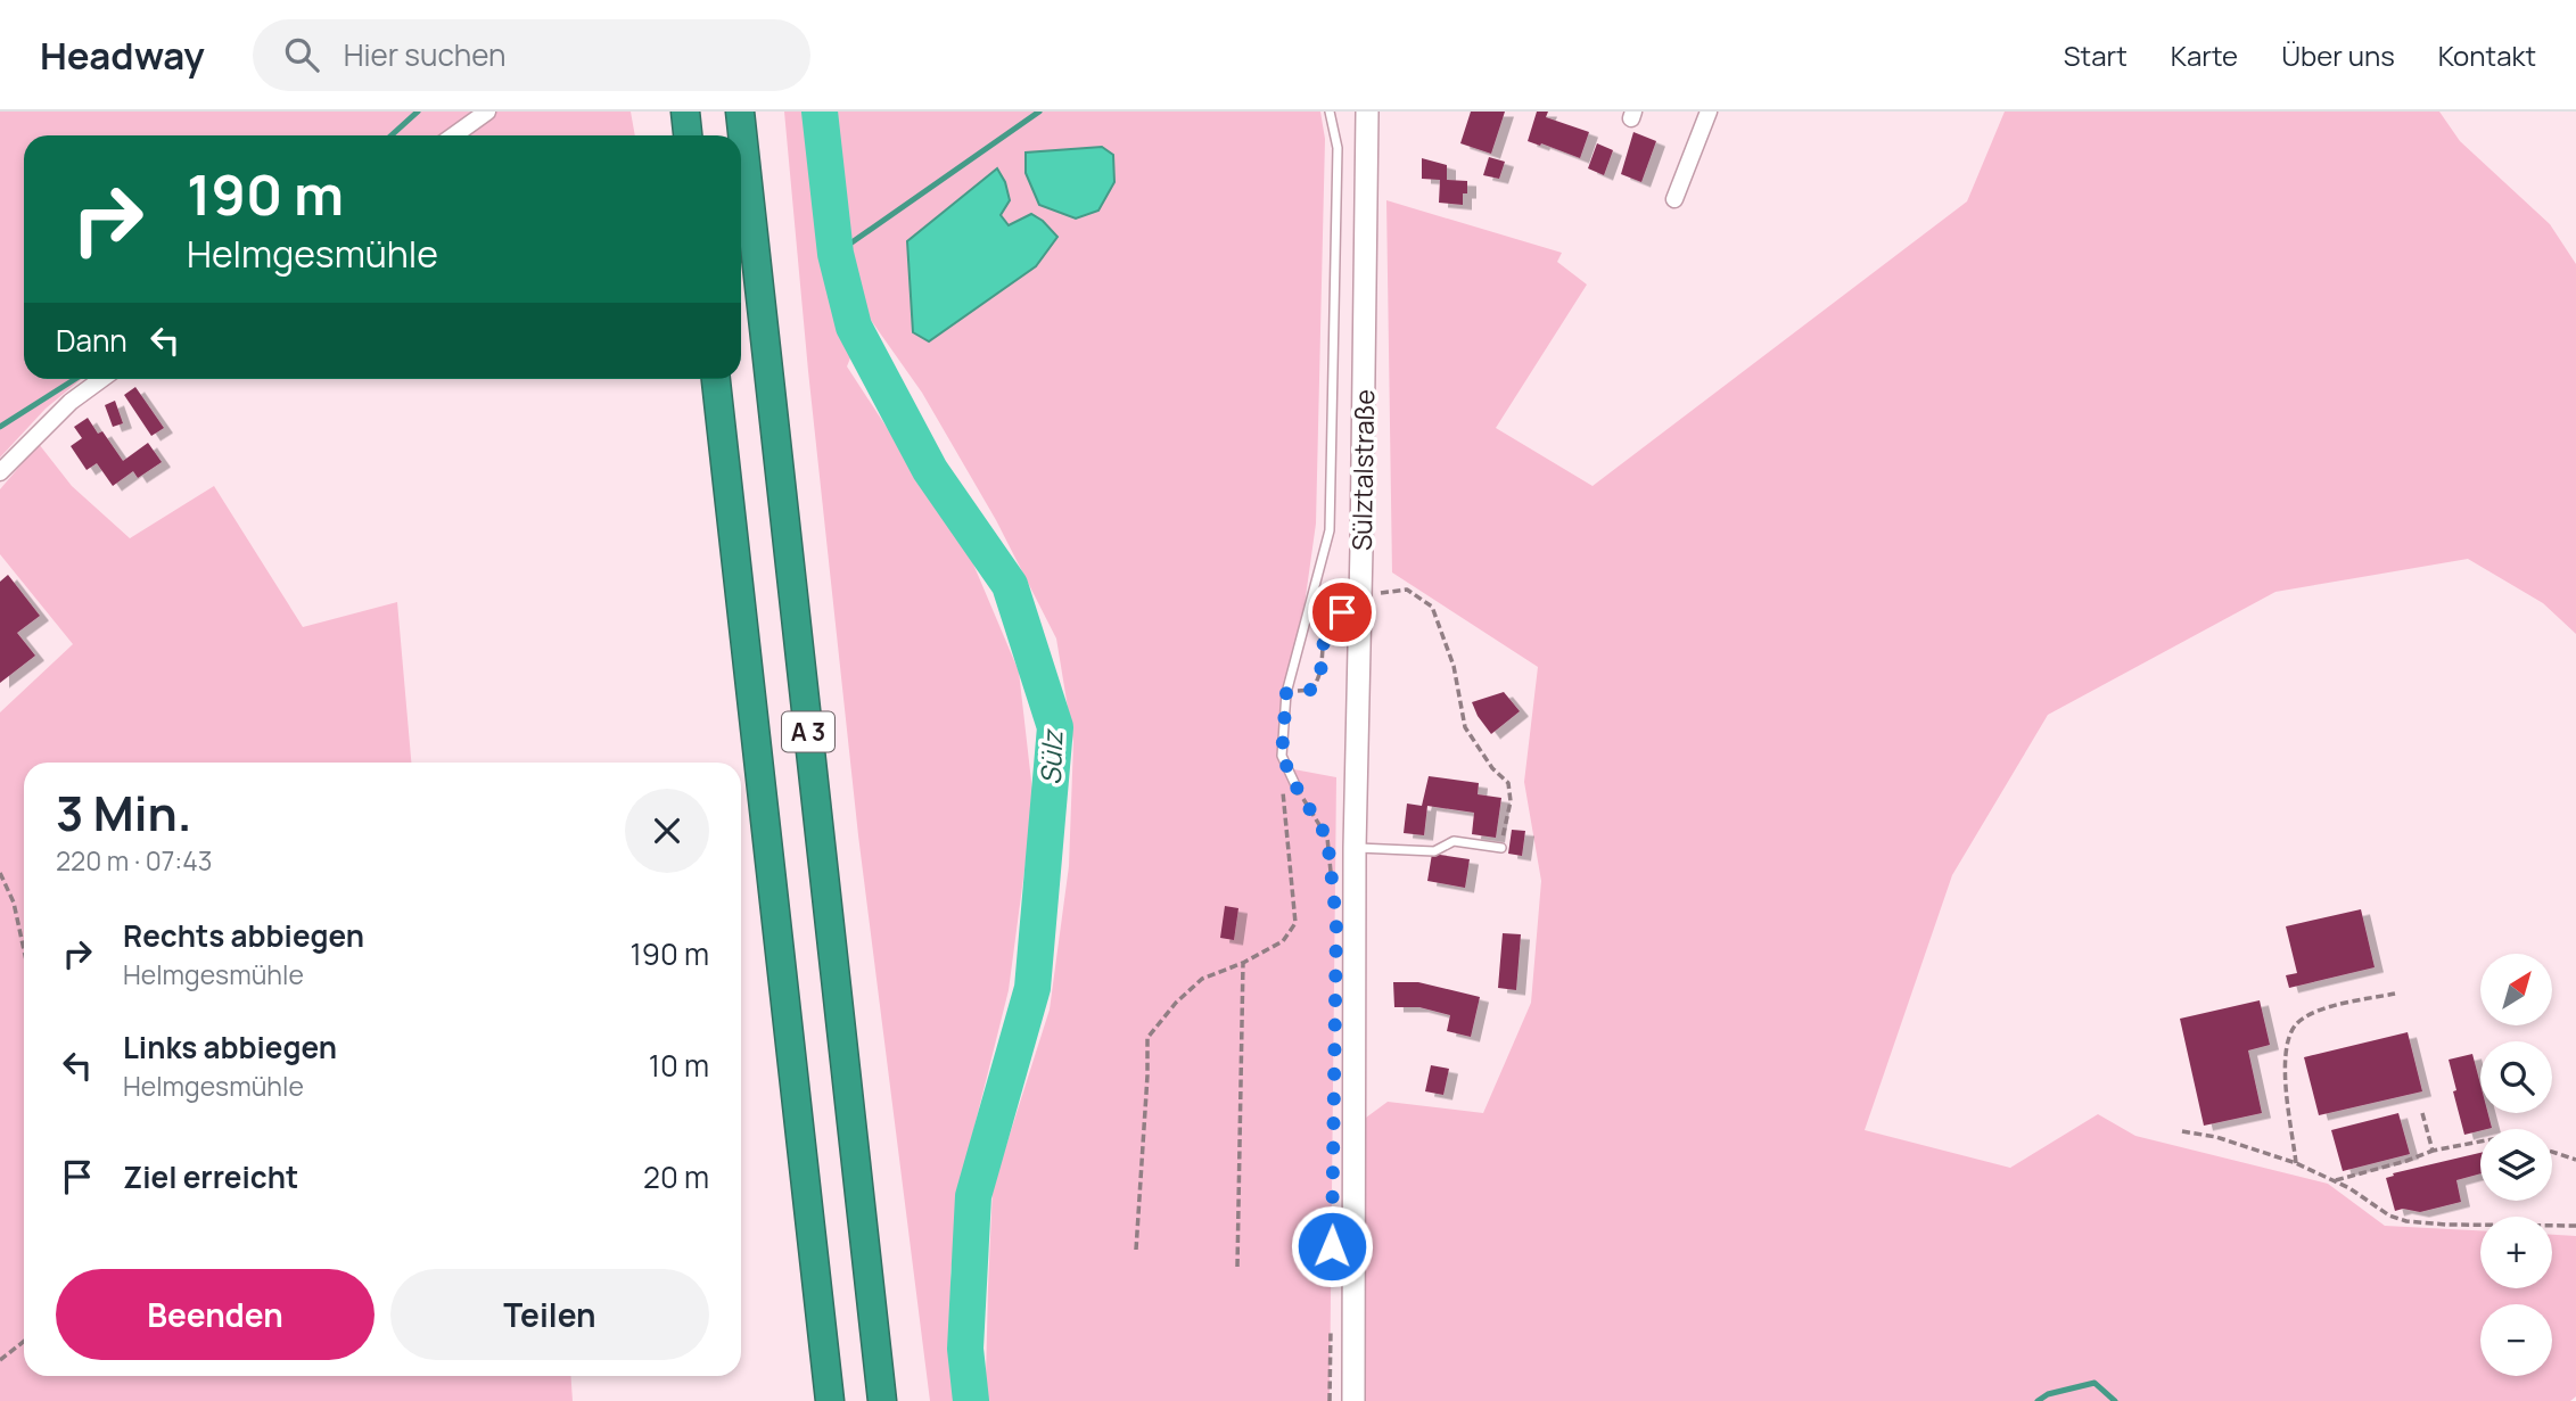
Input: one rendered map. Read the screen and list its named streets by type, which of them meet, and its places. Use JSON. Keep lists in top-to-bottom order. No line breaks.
{"streets":{"highway":["A 3"],"main road":["Sülztalstraße"]},"water":["Sülz"],"north":"top right","page":{"header":"Headway","search":"Hier suchen","nav":["Start","Karte","Über uns","Kontakt"],"turn":["190 m","Helmgesmühle"],"then":"Dann","heading":["3 Min.","220 m · 07:43"],"list":[{"name":"Rechts abbiegen","note":"Helmgesmühle","value":"190 m"},{"name":"Links abbiegen","note":"Helmgesmühle","value":"10 m"},{"name":"Ziel erreicht","value":"20 m"}],"map_buttons":["+","−"],"buttons":["Beenden","Teilen"]}}
